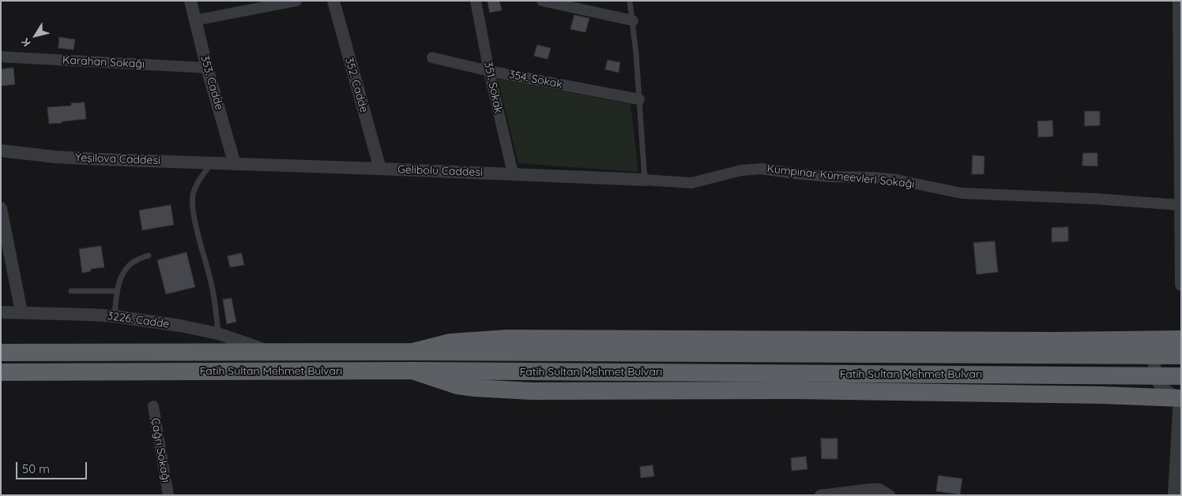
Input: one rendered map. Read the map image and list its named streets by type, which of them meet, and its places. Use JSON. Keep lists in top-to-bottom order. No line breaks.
{"streets":{"highway":["Fatih Sultan Mehmet Bulvarı"],"street":["Karahan Sokağı","354. Sokak","353. Cadde","352. Cadde","351. Sokak","Yeşilova Caddesi","Gelibolu Caddesi","Kumpınar Kümeevleri Sokağı","3226. Cadde","Çağrı Sokağı"]},"crossings":[["Karahan Sokağı","353. Cadde"],["354. Sokak","351. Sokak"],["353. Cadde","Yeşilova Caddesi"],["353. Cadde","Gelibolu Caddesi"],["352. Cadde","Gelibolu Caddesi"],["351. Sokak","Gelibolu Caddesi"],["Yeşilova Caddesi","Gelibolu Caddesi"],["Gelibolu Caddesi","Kumpınar Kümeevleri Sokağı"],["3226. Cadde","Fatih Sultan Mehmet Bulvarı"]],"scale_bar":"50 m","north":"bottom left"}
